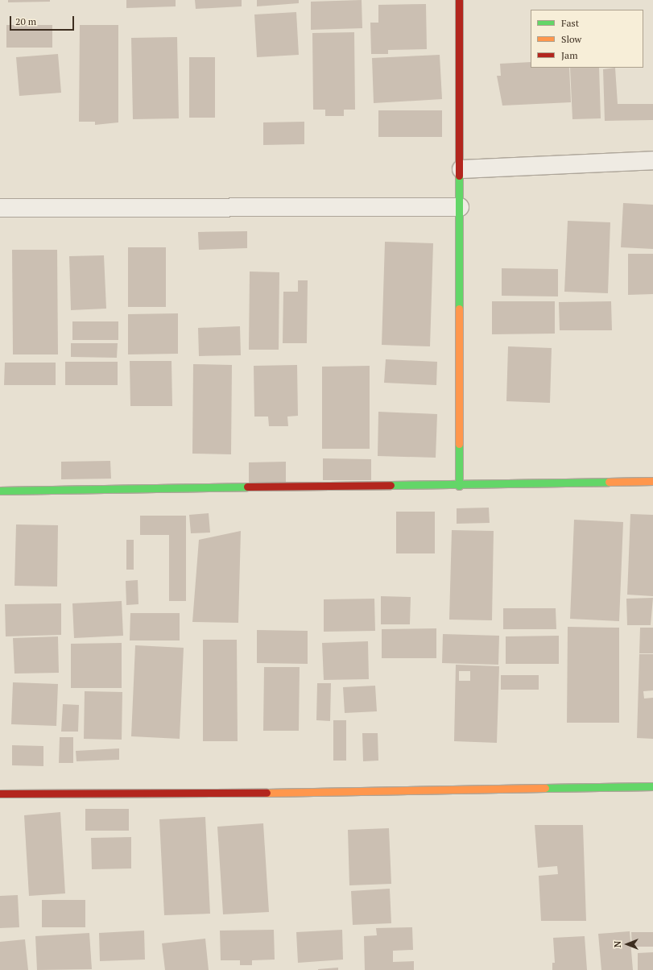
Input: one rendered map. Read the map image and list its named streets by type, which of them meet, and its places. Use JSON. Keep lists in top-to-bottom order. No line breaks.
{"legend":["Fast","Slow","Jam"],"scale_bar":"20 m","north":"left"}
